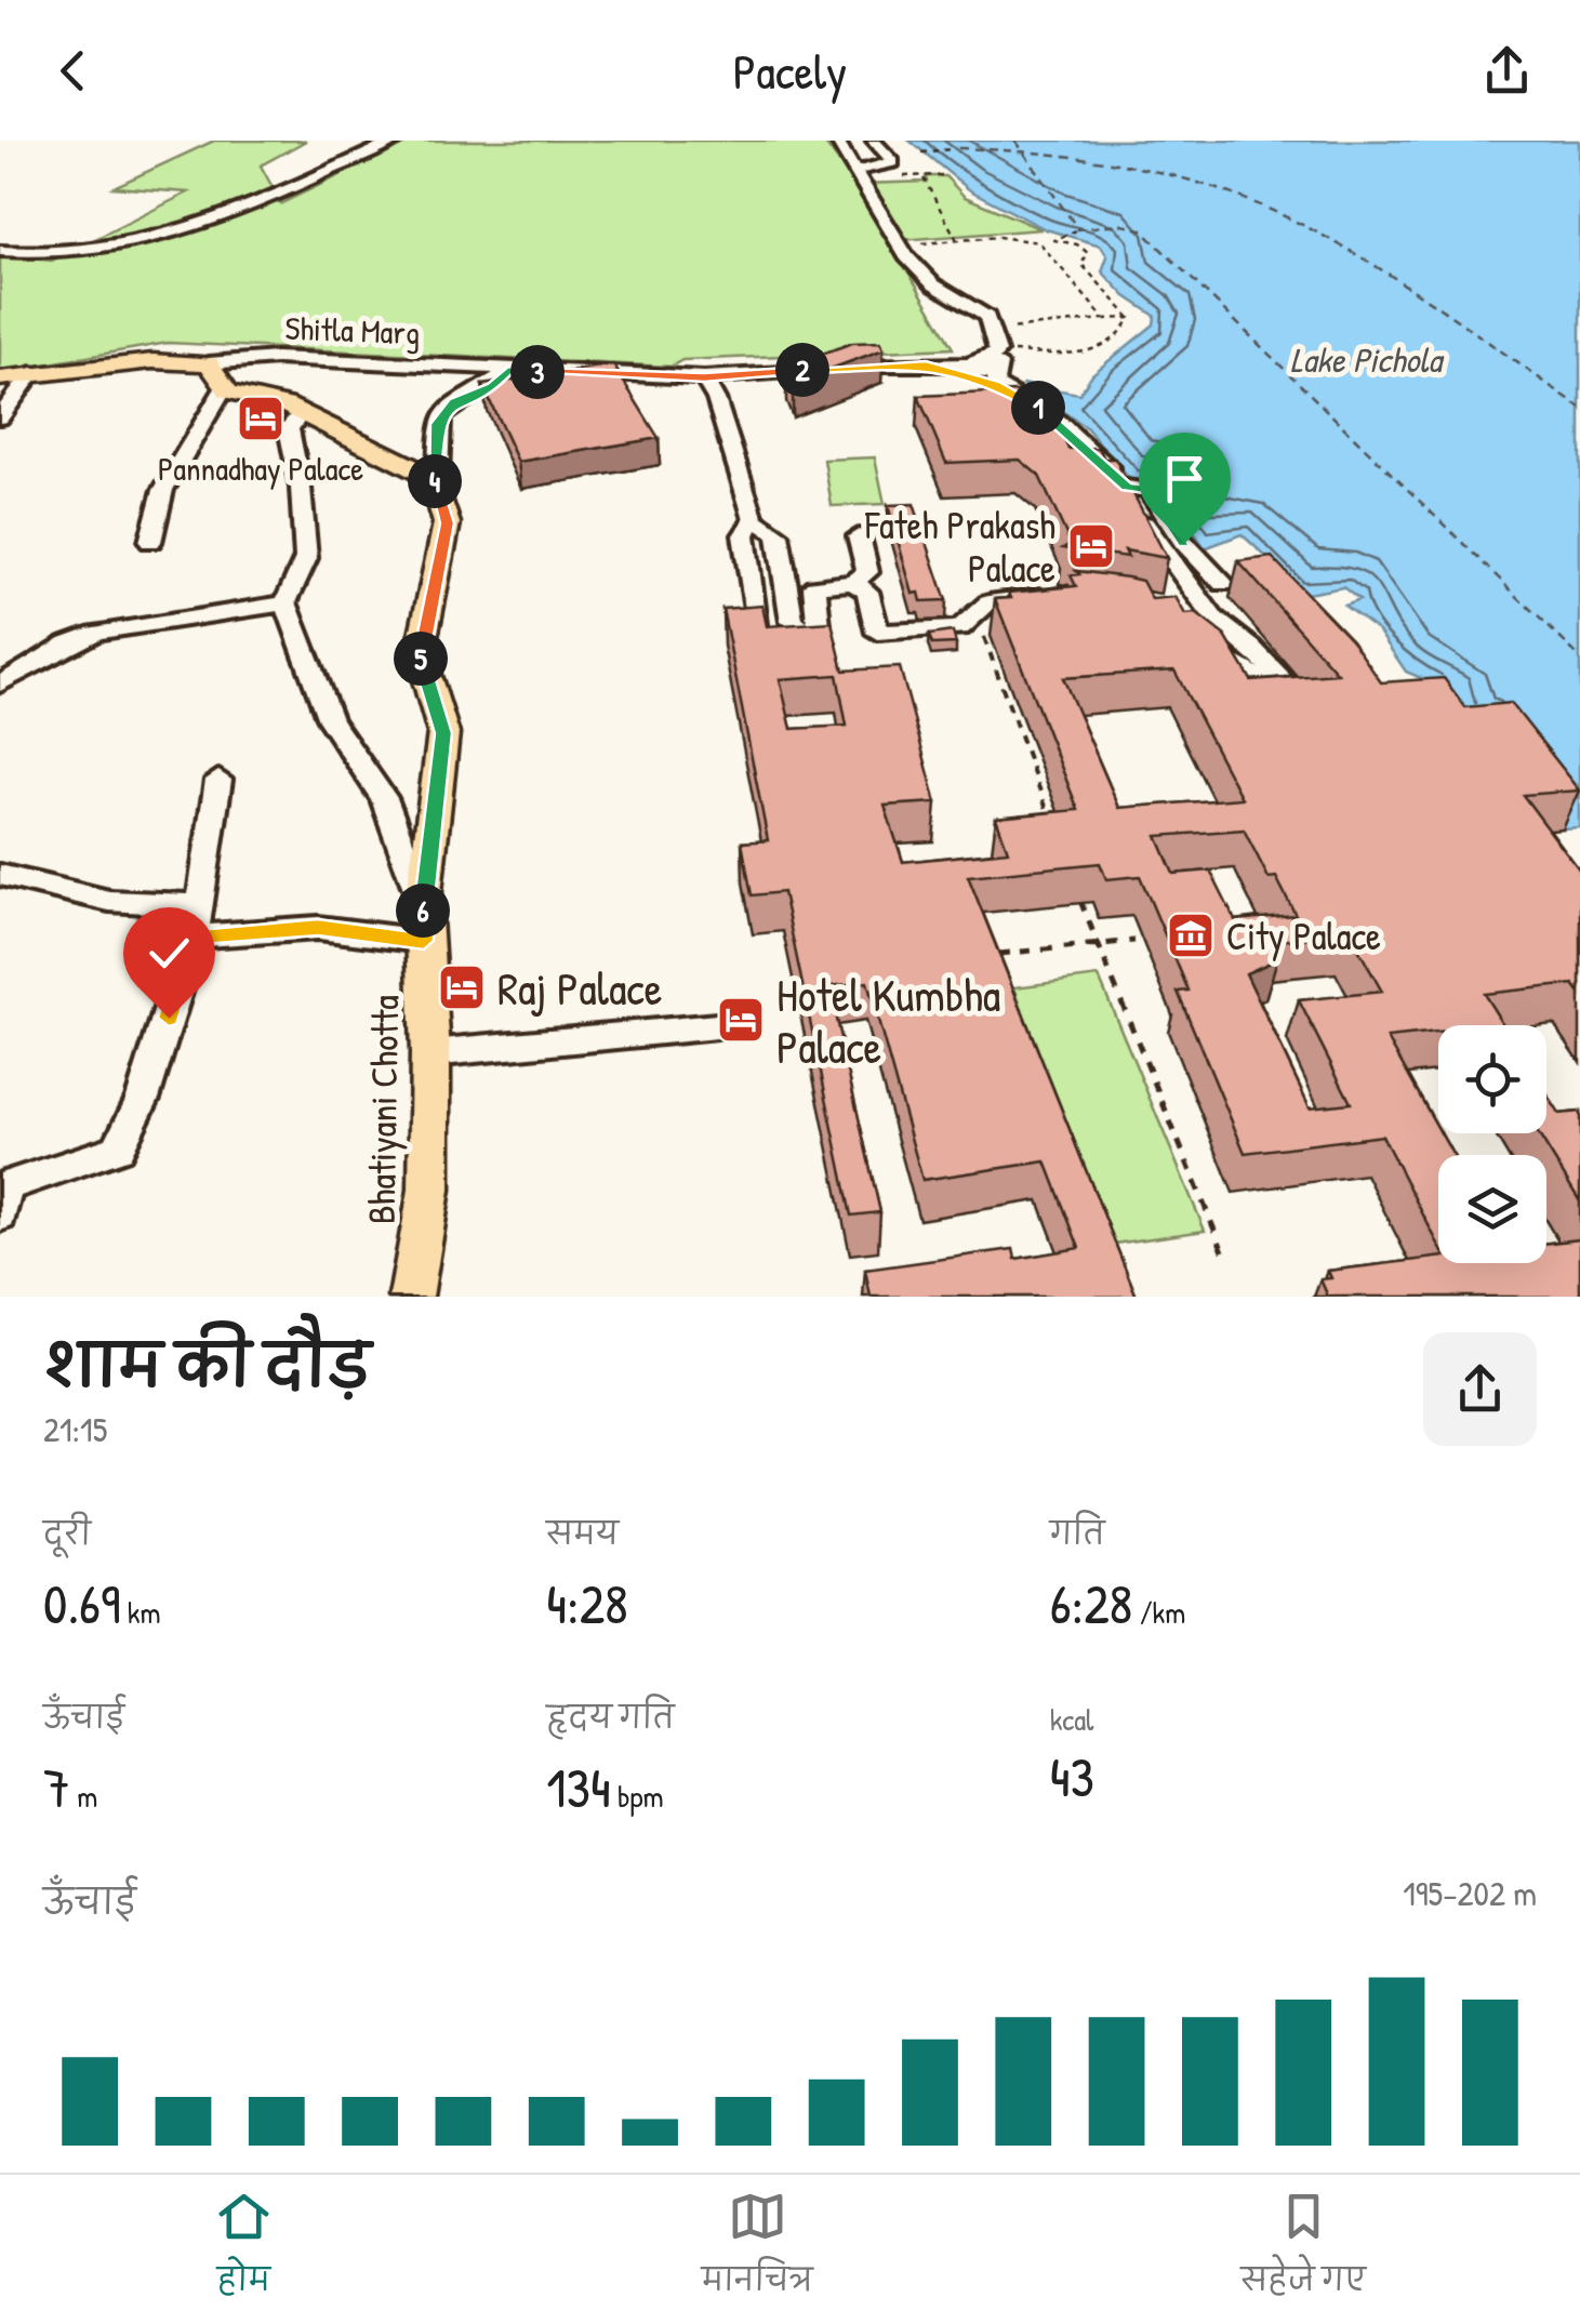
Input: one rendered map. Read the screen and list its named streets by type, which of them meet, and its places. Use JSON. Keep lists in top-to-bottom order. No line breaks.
{"streets":{"main road":["Shitla Marg","Bhatiyani Chotta"]},"water":["Lake Pichola"],"places":{"hotel":["Pannadhay Palace","Fateh Prakash Palace","Raj Palace","Hotel Kumbha Palace"],"museum":["City Palace"]},"page":{"header":"Pacely","pins":["2","3","1","4","5","6"],"heading":["शाम की दौड़","21:15"],"stats":[["दूरी","0.69 km"],["समय","4:28"],["गति","6:28 /km"],["ऊँचाई","7 m"],["हृदय गति","134 bpm"],["kcal","43"]],"chart":["ऊँचाई","195–202 m"],"tabs":["होम","मानचित्र","सहेजे गए"]}}
